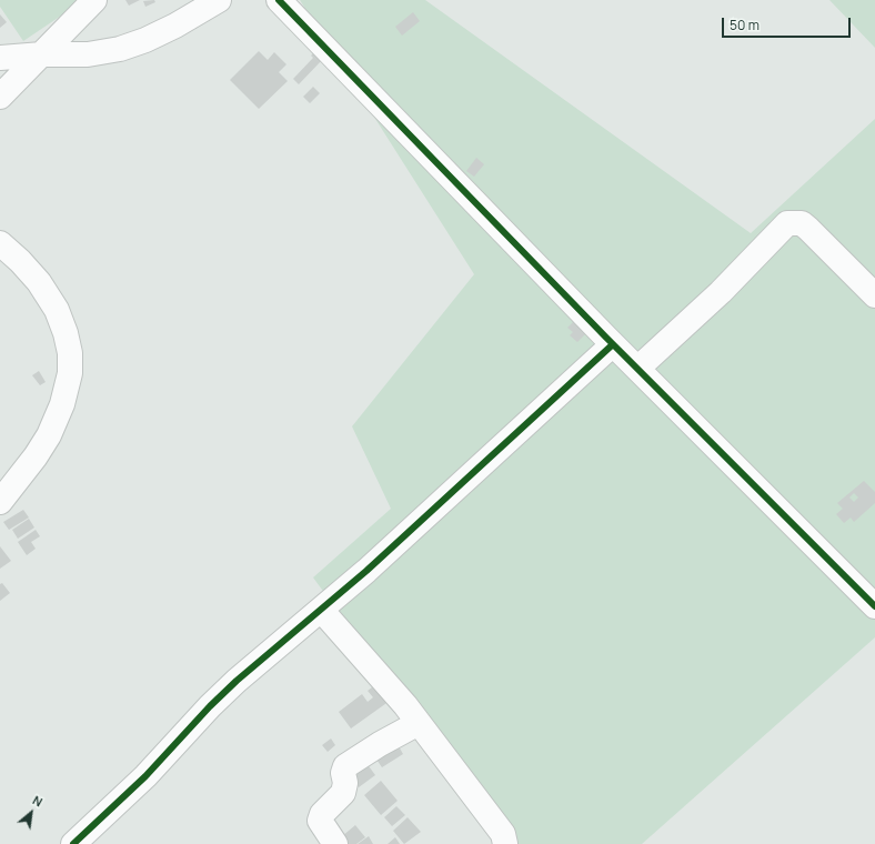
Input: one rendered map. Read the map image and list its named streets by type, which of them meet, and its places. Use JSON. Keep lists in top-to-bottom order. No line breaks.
{"scale_bar":"50 m","north":"top right"}
